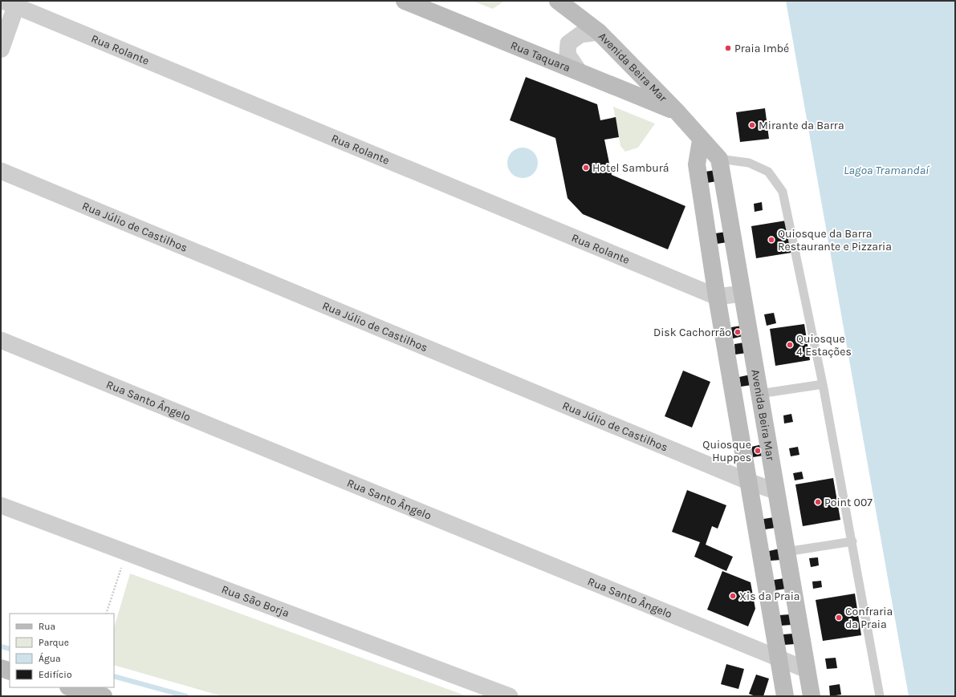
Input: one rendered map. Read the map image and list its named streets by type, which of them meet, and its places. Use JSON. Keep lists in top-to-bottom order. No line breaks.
{"streets":{"main road":["Rua Taquara","Avenida Beira Mar"],"street":["Rua Rolante","Rua Júlio de Castilhos","Rua Santo Ângelo","Rua São Borja"]},"crossings":[["Rua Taquara","Avenida Beira Mar"],["Avenida Beira Mar","Rua Júlio de Castilhos"],["Avenida Beira Mar","Rua Santo Ângelo"]],"water":["Lagoa Tramandaí"],"places":["Praia Imbé","Mirante da Barra","Hotel Samburá","Quiosque da Barra Restaurante e Pizzaria","Disk Cachorrão","Quiosque 4 Estações","Quiosque Huppes","Point 007","Xis da Praia","Confraria da Praia"],"legend":["Rua","Parque","Água","Edifício"]}
